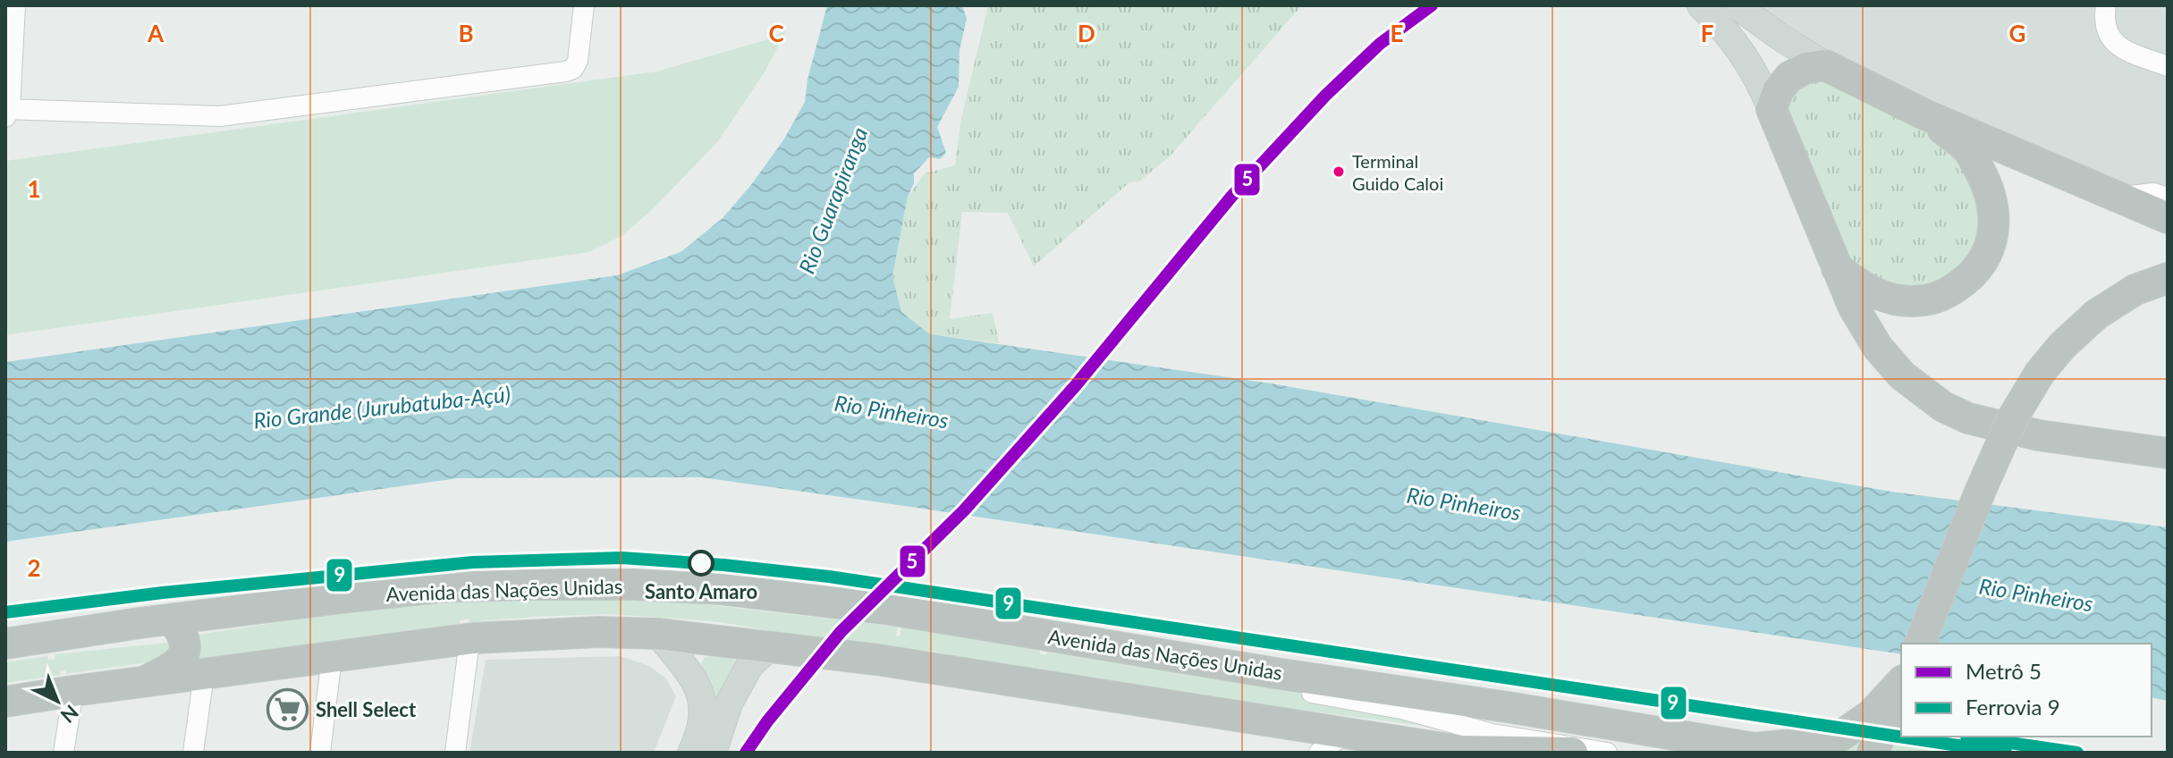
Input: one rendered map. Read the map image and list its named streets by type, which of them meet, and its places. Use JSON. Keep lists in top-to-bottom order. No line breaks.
{"streets":{"highway":["Avenida das Nações Unidas"]},"water":["Rio Guarapiranga","Rio Grande (Jurubatuba-Açú)","Rio Pinheiros"],"places":{"other":["Terminal Guido Caloi","Santo Amaro"],"supermarket":["Shell Select"]},"lines":["metro line 5","rail line 9"],"legend":["Metrô 5","Ferrovia 9"],"north":"bottom right","grid":{"columns":["A","B","C","D","E","F","G"],"rows":["1","2"]}}
